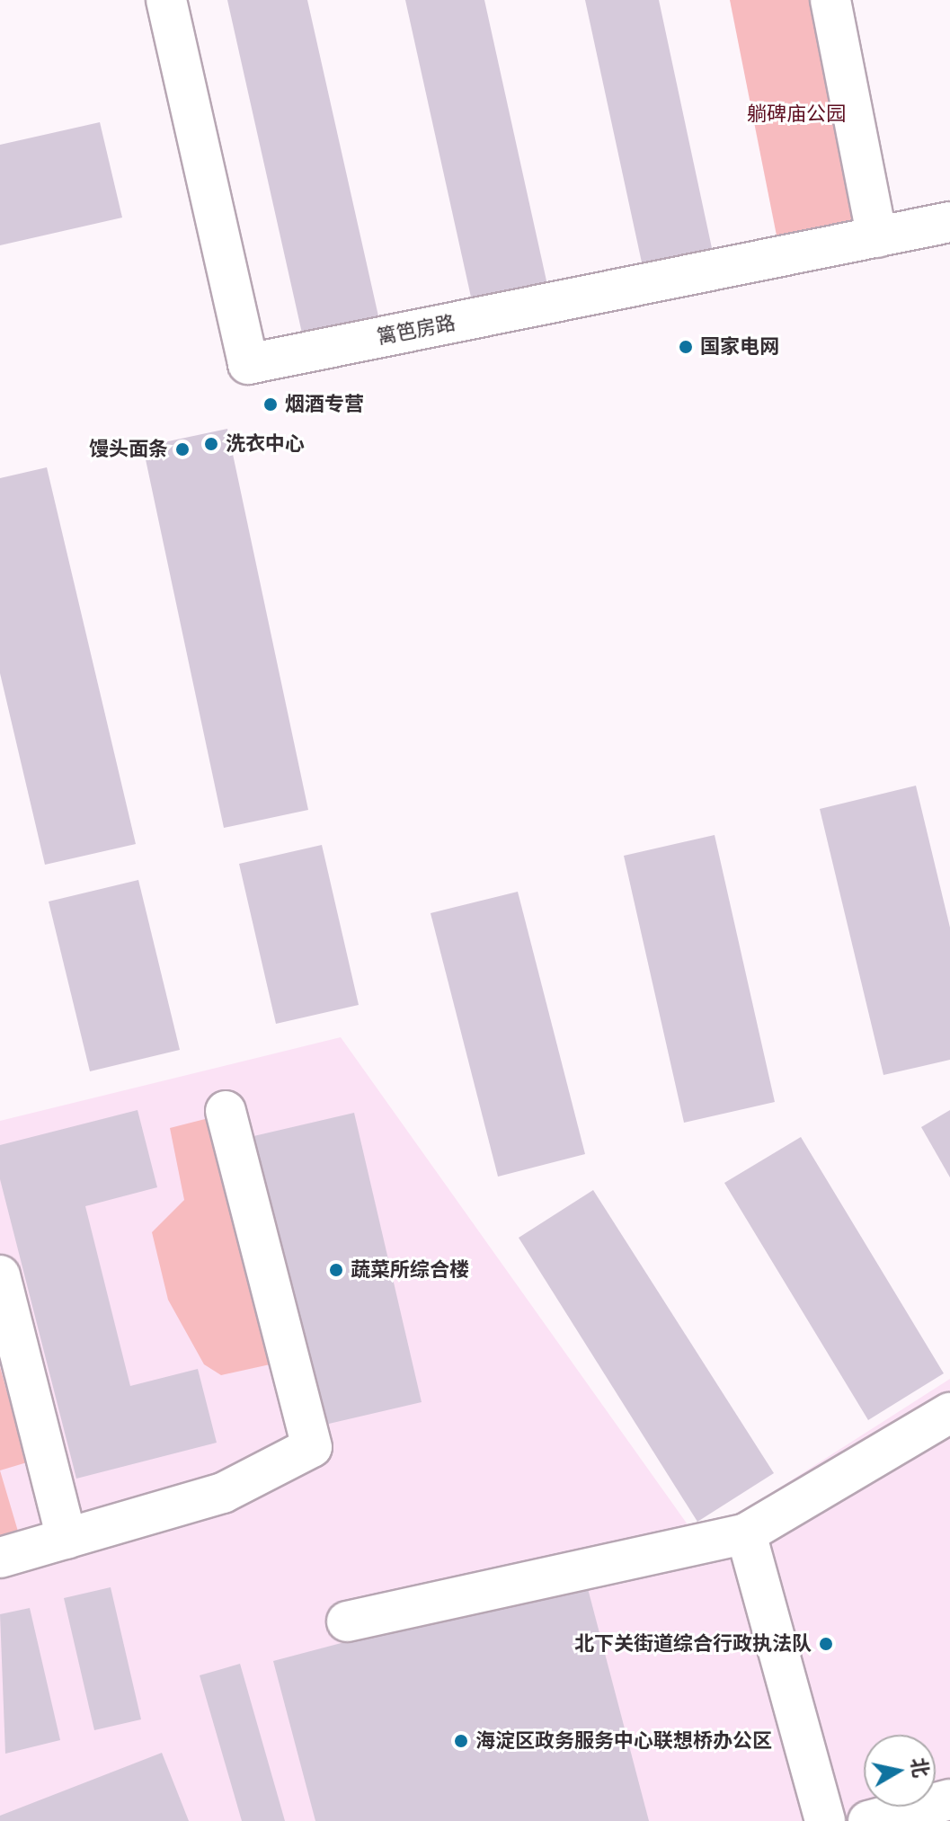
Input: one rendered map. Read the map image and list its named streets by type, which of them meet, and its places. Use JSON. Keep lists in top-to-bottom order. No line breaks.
{"streets":{"street":["篱笆房路"]},"parks":["躺碑庙公园"],"places":["国家电网","烟酒专营","洗衣中心","馒头面条","蔬菜所综合楼","北下关街道综合行政执法队","海淀区政务服务中心联想桥办公区"],"north":"right"}
